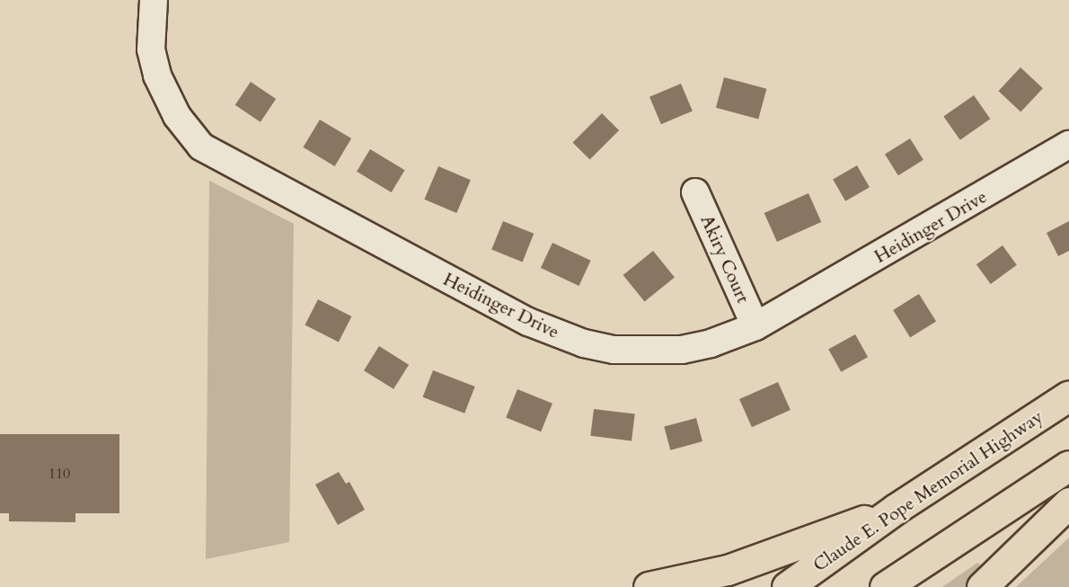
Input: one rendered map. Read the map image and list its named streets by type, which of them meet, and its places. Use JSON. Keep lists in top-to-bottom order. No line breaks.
{"streets":{"highway":["Claude E. Pope Memorial Highway"],"street":["Heidinger Drive","Akiry Court"]},"crossings":[["Heidinger Drive","Akiry Court"]],"house_numbers":["110"]}
